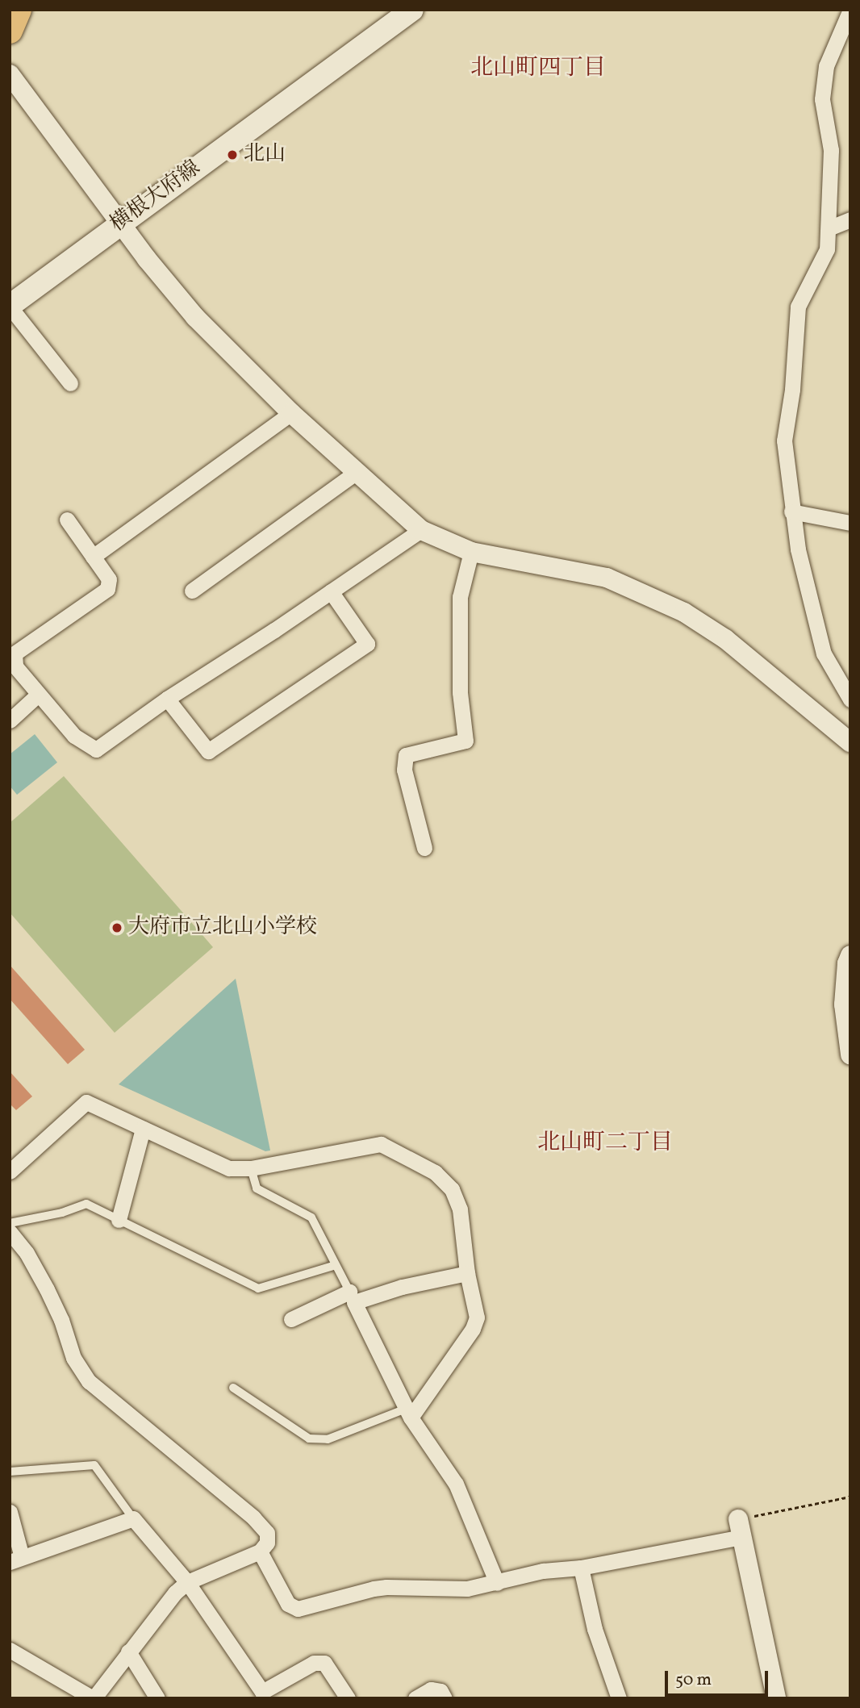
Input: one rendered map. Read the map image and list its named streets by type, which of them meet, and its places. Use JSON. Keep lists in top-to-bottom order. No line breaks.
{"streets":{"main road":["横根大府線"]},"districts":["北山町四丁目","北山町二丁目"],"places":["北山","大府市立北山小学校"],"scale_bar":"50 m"}
